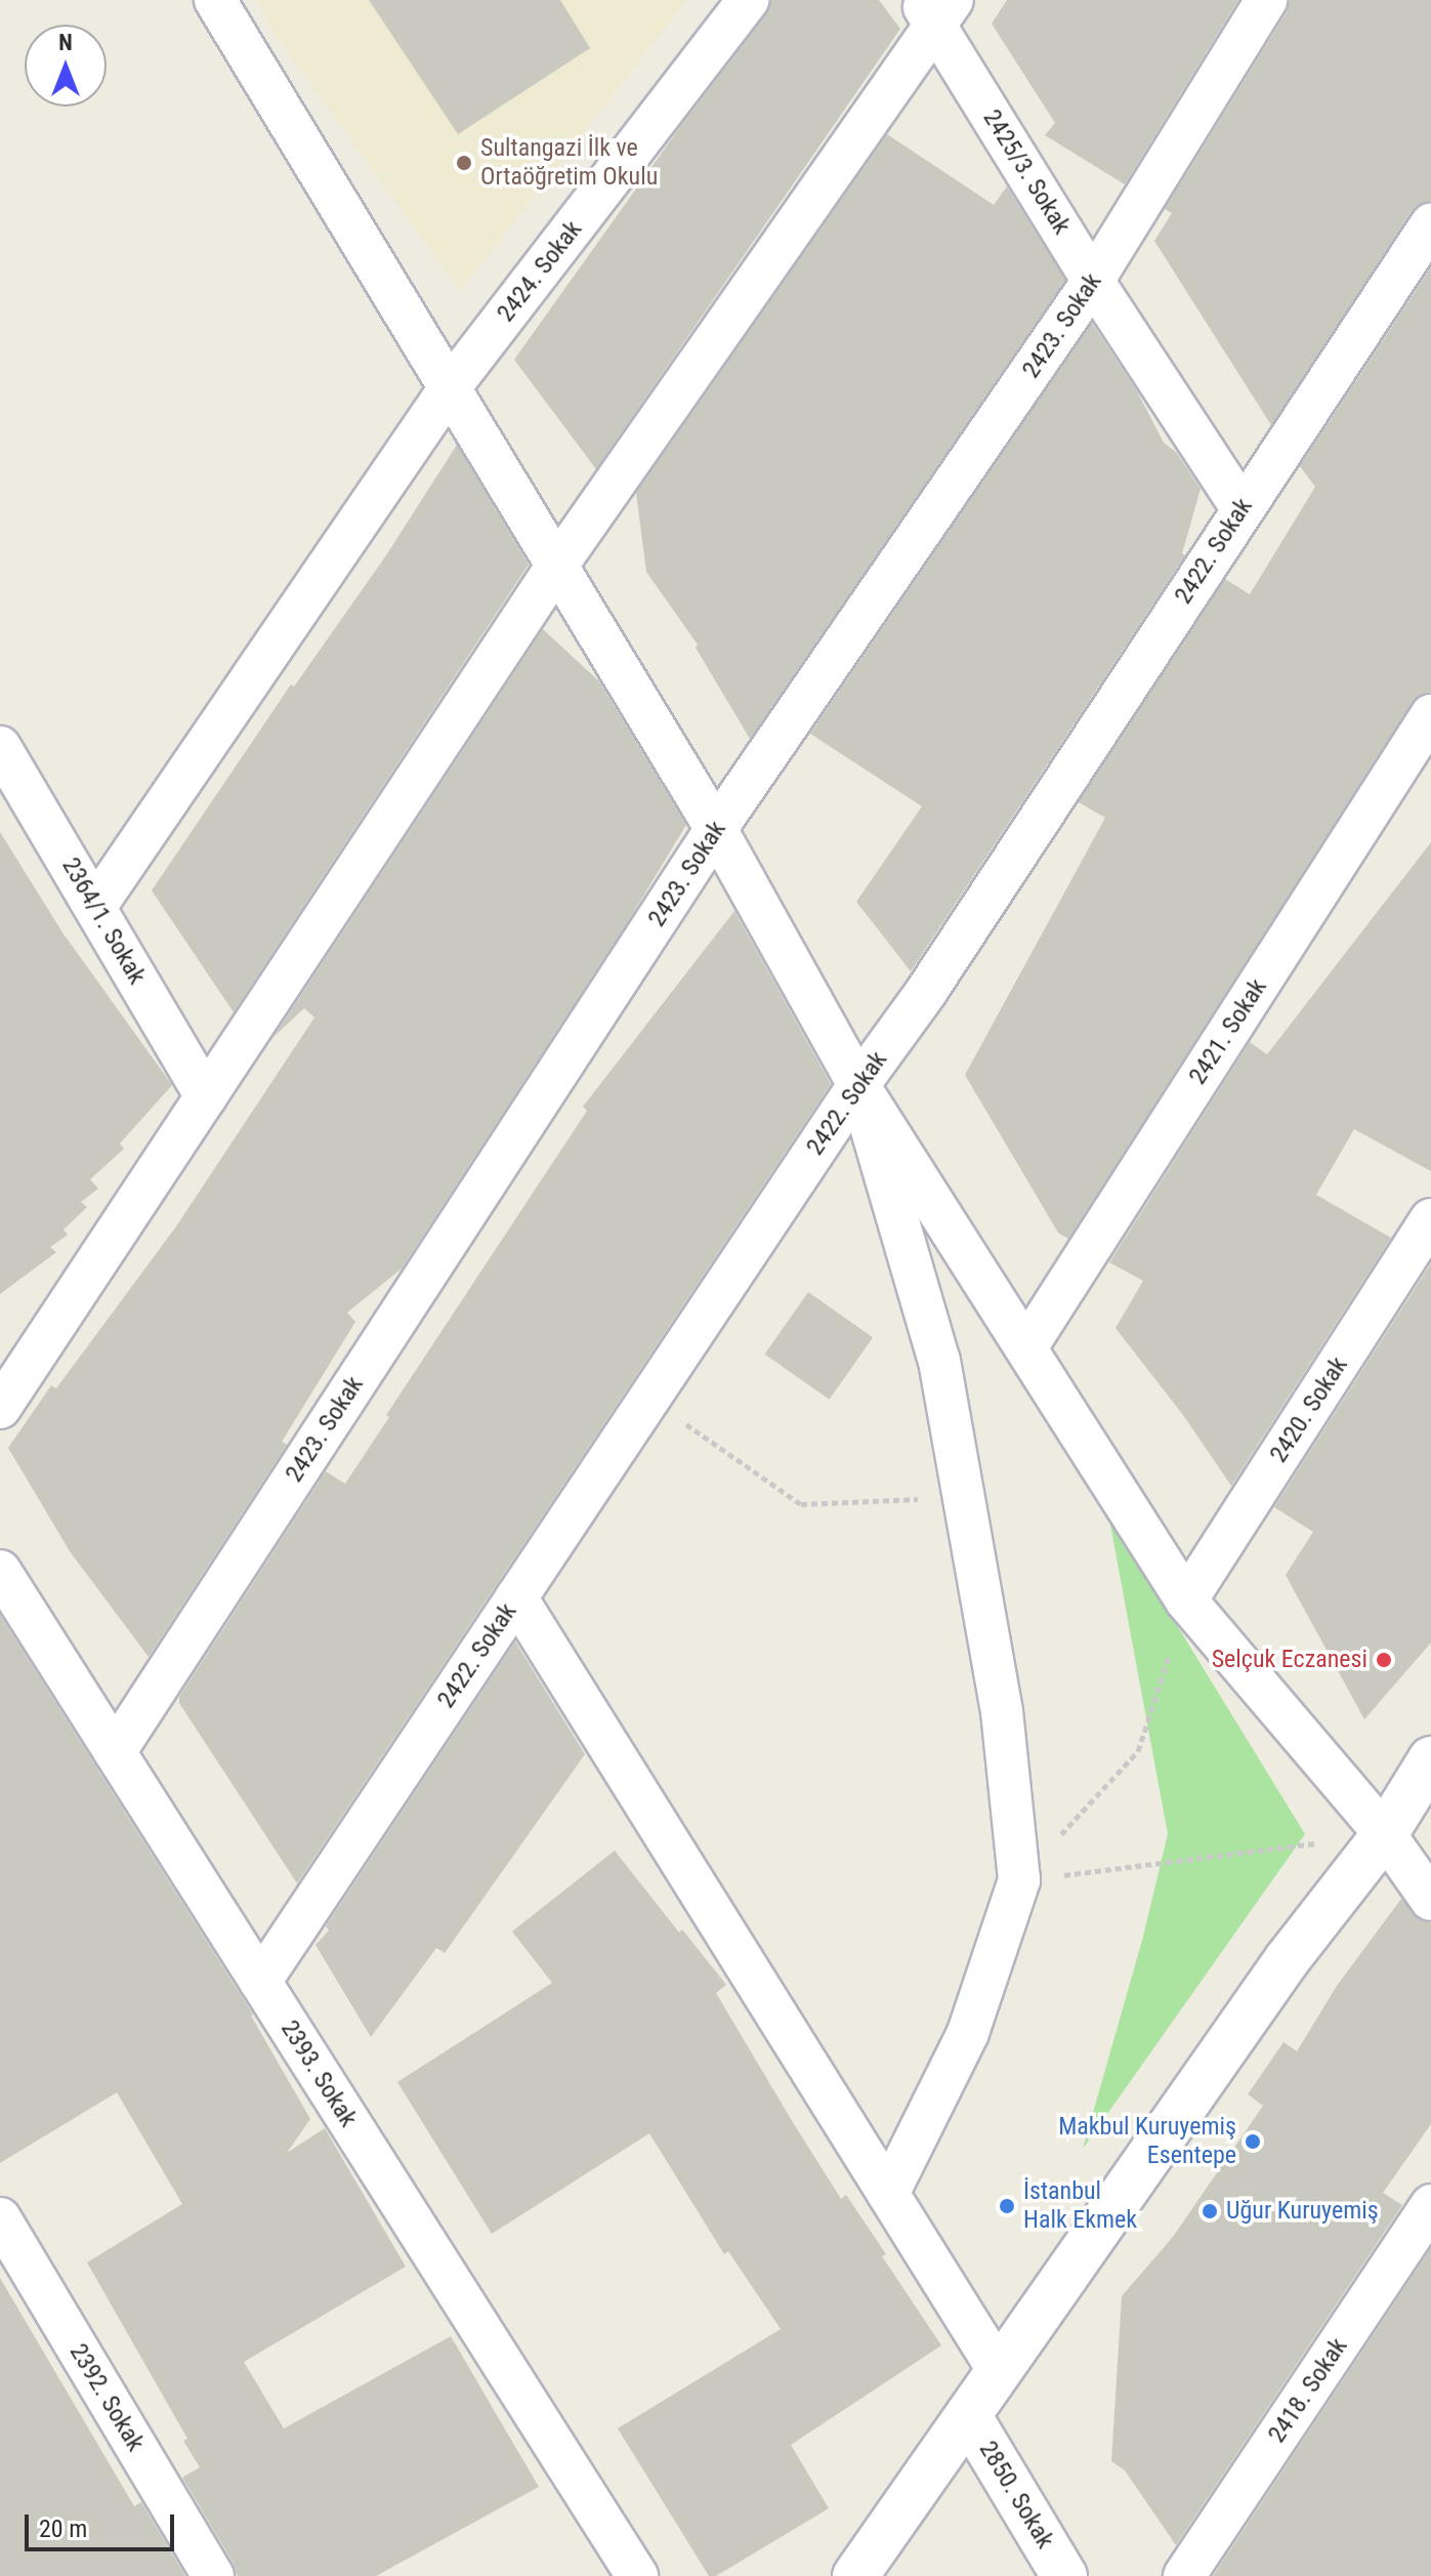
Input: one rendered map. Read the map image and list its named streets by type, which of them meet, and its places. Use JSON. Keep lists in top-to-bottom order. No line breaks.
{"streets":{"main road":["2850. Sokak"],"street":["2425/3. Sokak","2424. Sokak","2423. Sokak","2422. Sokak","2364/1. Sokak","2421. Sokak","2420. Sokak","2393. Sokak","2418. Sokak","2392. Sokak"]},"crossings":[["2425/3. Sokak","2423. Sokak"],["2425/3. Sokak","2422. Sokak"],["2424. Sokak","2364/1. Sokak"],["2423. Sokak","2393. Sokak"],["2422. Sokak","2393. Sokak"]],"places":["Sultangazi İlk ve Ortaöğretim Okulu","Selçuk Eczanesi","Makbul Kuruyemiş Esentepe","İstanbul Halk Ekmek","Uğur Kuruyemiş"],"scale_bar":"20 m","north":"top"}
